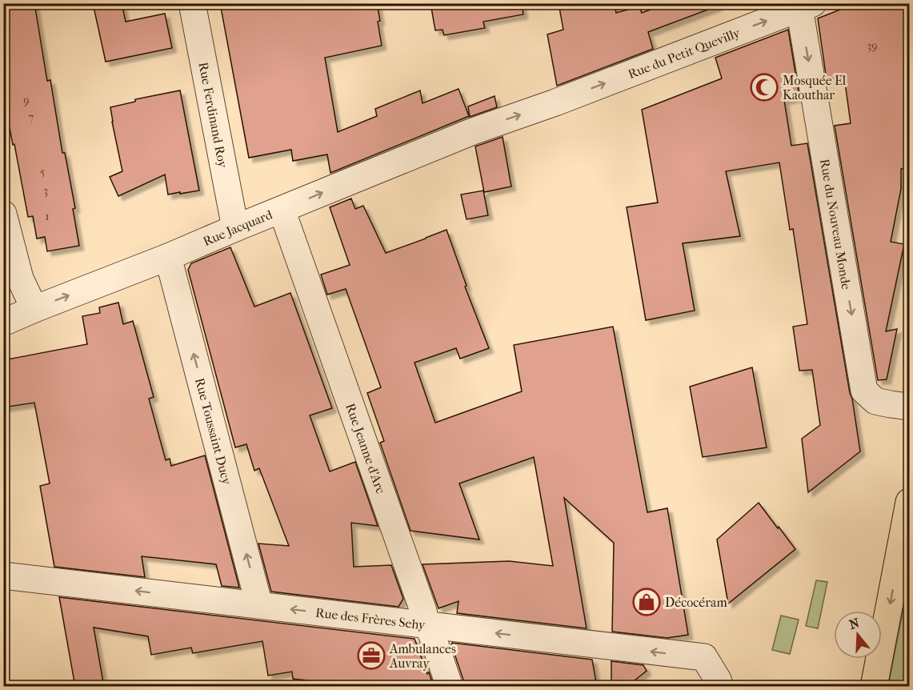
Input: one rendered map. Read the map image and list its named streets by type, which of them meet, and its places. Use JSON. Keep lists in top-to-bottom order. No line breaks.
{"streets":{"street":["Rue du Petit Quevilly","Rue Ferdinand Roy","Rue du Nouveau Monde","Rue Jacquard","Rue Toussaint Ducy","Rue Jeanne d'Arc","Rue des Frères Sehy"]},"crossings":[["Rue du Petit Quevilly","Rue du Nouveau Monde"],["Rue du Petit Quevilly","Rue Jacquard"],["Rue Ferdinand Roy","Rue Jacquard"],["Rue Jacquard","Rue Toussaint Ducy"],["Rue Jacquard","Rue Jeanne d'Arc"],["Rue Toussaint Ducy","Rue des Frères Sehy"],["Rue Jeanne d'Arc","Rue des Frères Sehy"]],"one_way":["Rue du Petit Quevilly","Rue du Nouveau Monde","Rue Jacquard","Rue Toussaint Ducy","Rue des Frères Sehy"],"places":{"mosque":["Mosquée El Kaouthar"],"shop":["Décocéram"],"office":["Ambulances Auvray"]},"house_numbers":["39","9","7","5","3","1"],"north":"top"}
